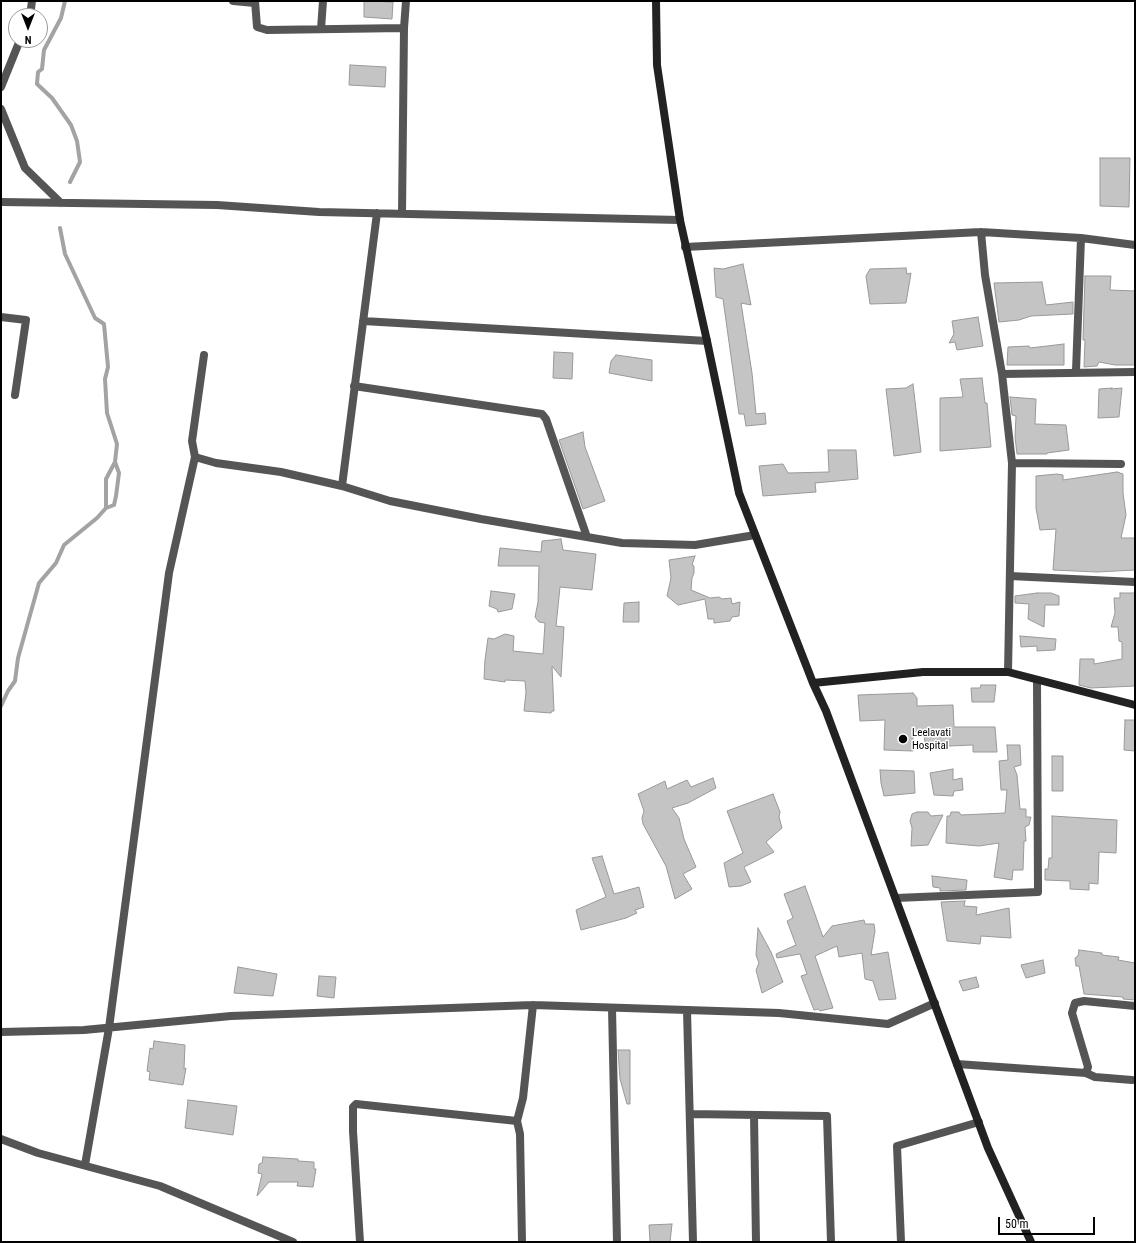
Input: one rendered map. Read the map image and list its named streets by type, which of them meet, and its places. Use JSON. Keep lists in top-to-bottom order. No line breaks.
{"places":["Leelavati Hospital"],"scale_bar":"50 m","north":"bottom"}
